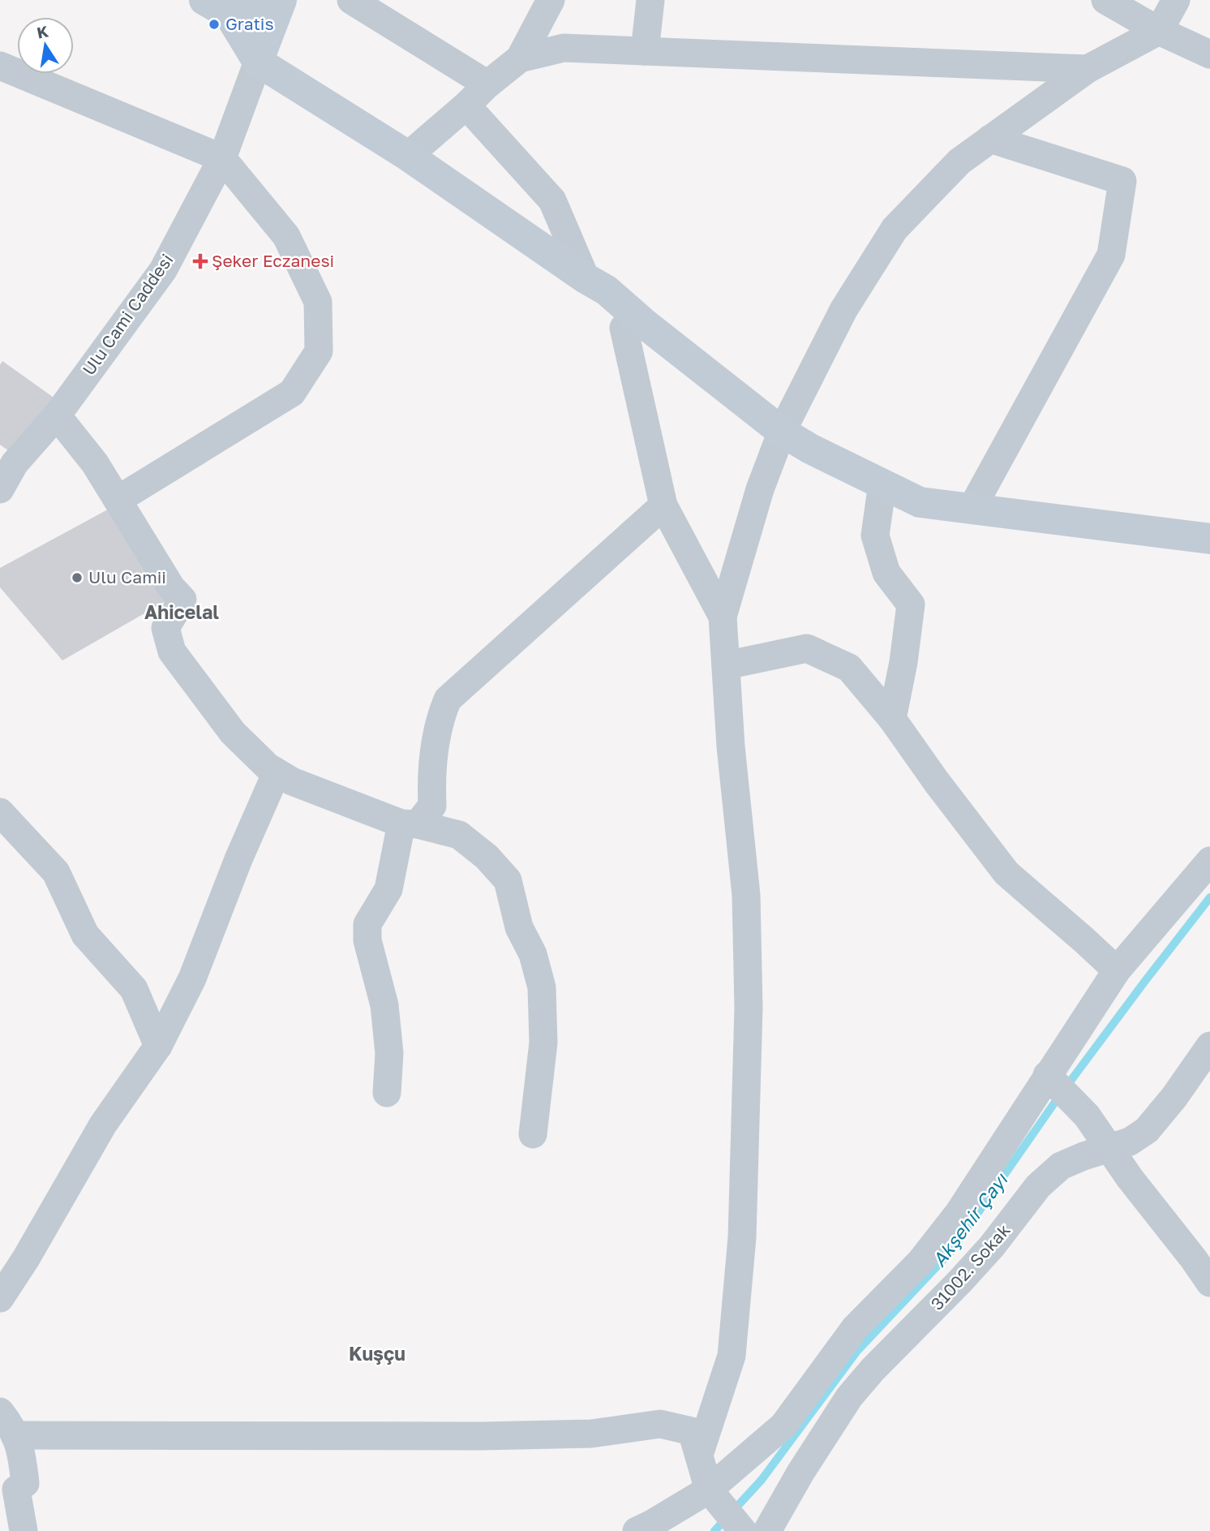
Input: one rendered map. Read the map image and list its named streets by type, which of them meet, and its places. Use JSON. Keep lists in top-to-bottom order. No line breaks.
{"streets":{"street":["Ulu Cami Caddesi","31002. Sokak"]},"districts":["Ahicelal","Kuşçu"],"water":["Akşehir Çayı"],"places":{"other":["Gratis","Ulu Camii"],"health":["Şeker Eczanesi"]},"north":"top"}
